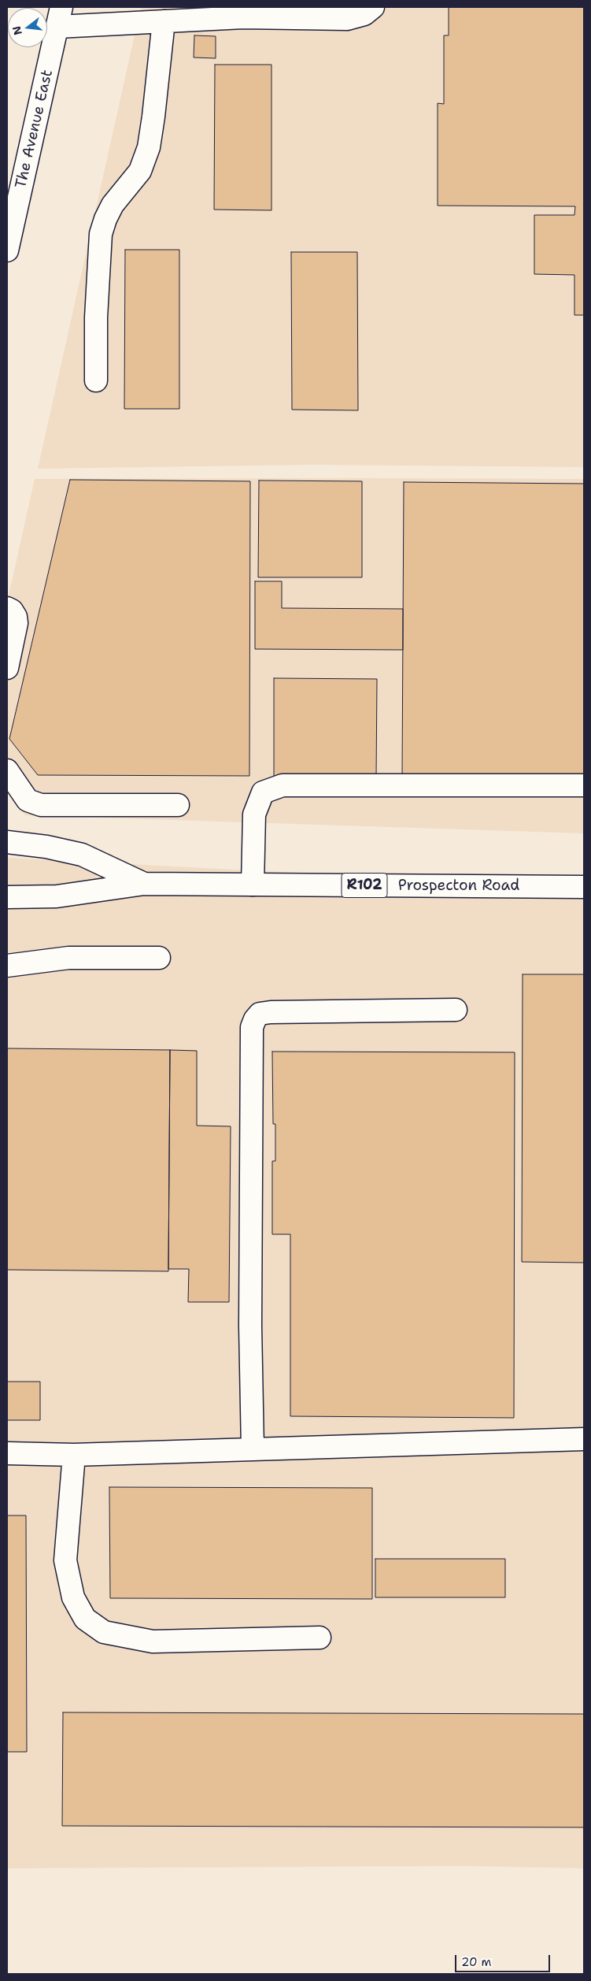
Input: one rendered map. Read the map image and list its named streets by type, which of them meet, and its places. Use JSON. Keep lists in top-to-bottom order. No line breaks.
{"streets":{"main road":["The Avenue East","R102","Prospecton Road"]},"crossings":[["R102","Prospecton Road"]],"scale_bar":"20 m","north":"left"}
